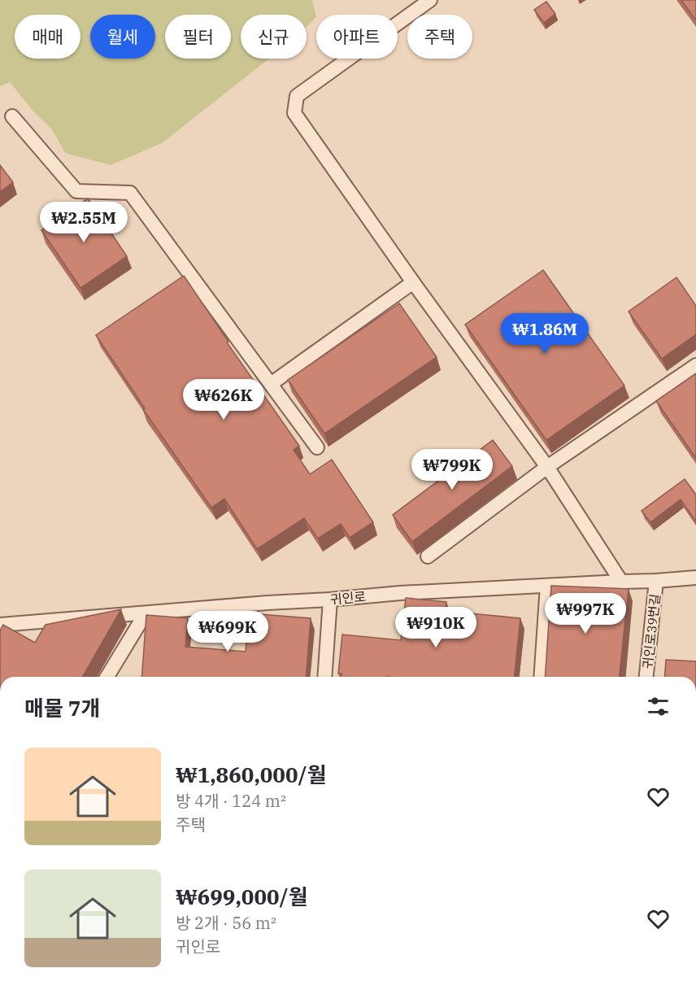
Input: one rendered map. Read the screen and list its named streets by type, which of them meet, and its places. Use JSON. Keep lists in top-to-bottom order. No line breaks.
{"streets":{"street":["귀인로","귀인로39번길"]},"crossings":[["귀인로","귀인로39번길"]],"page":{"chip":["매매","월세","필터","신규","아파트","주택"],"price":["₩2.55M","₩1.86M","₩626K","₩799K","₩997K","₩910K","₩699K"],"heading":"매물 7개","list":[{"name":"₩1,860,000/월","note":"방 4개 · 124 m² · 주택"},{"name":"₩699,000/월","note":"방 2개 · 56 m² · 귀인로"}]}}
